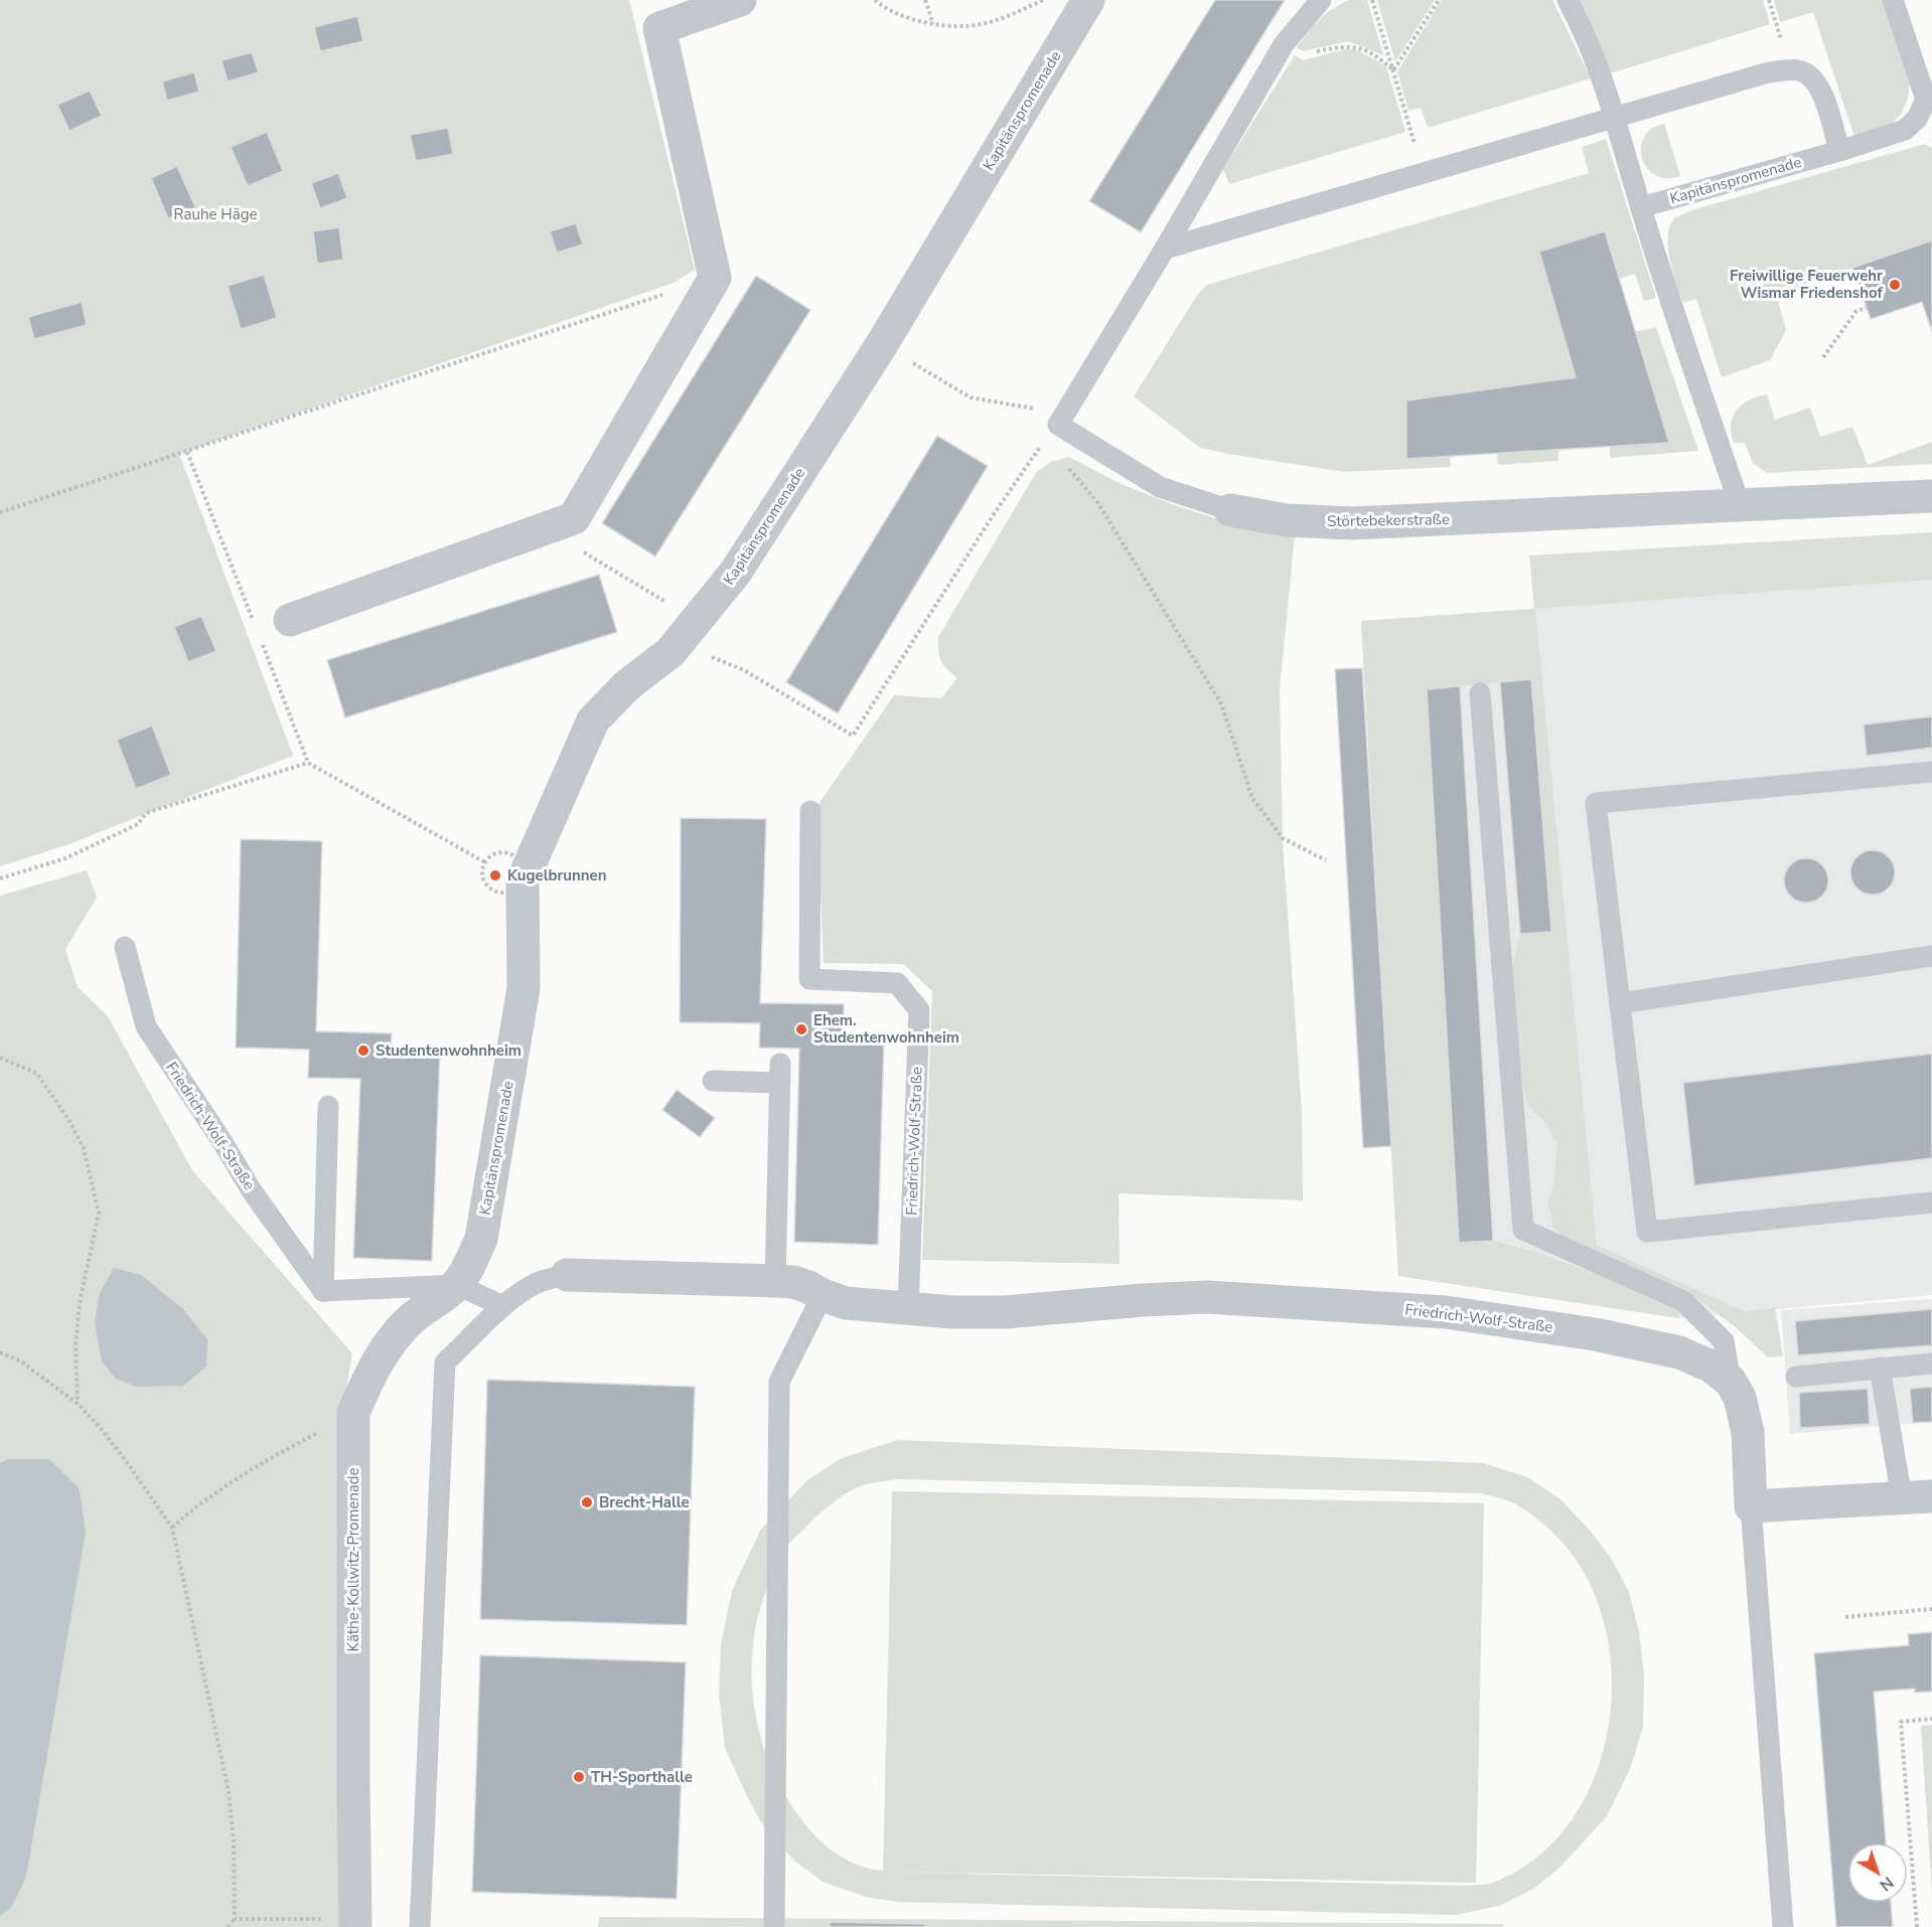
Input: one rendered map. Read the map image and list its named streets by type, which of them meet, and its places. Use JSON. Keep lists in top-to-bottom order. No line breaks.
{"streets":{"street":["Kapitänspromenade","Störtebekerstraße","Friedrich-Wolf-Straße","Käthe-Kollwitz-Promenade"]},"crossings":[["Kapitänspromenade","Käthe-Kollwitz-Promenade"]],"parks":["Rauhe Häge"],"places":["Freiwillige Feuerwehr Wismar Friedenshof","Kugelbrunnen","Ehem. Studentenwohnheim","Studentenwohnheim","Brecht-Halle","TH-Sporthalle"],"north":"bottom right"}
